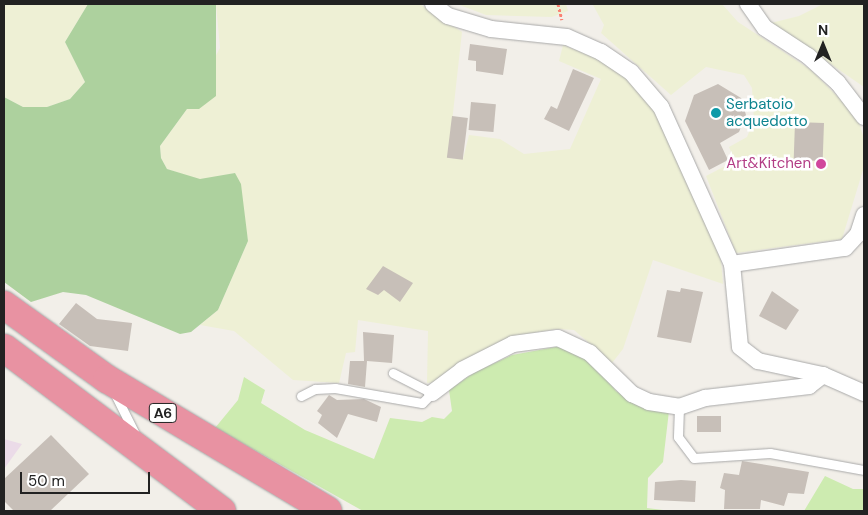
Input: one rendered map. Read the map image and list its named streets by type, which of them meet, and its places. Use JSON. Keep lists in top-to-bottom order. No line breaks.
{"streets":{"highway":["A6"]},"places":["Serbatoio acquedotto","Art&Kitchen"],"scale_bar":"50 m","north":"top"}
